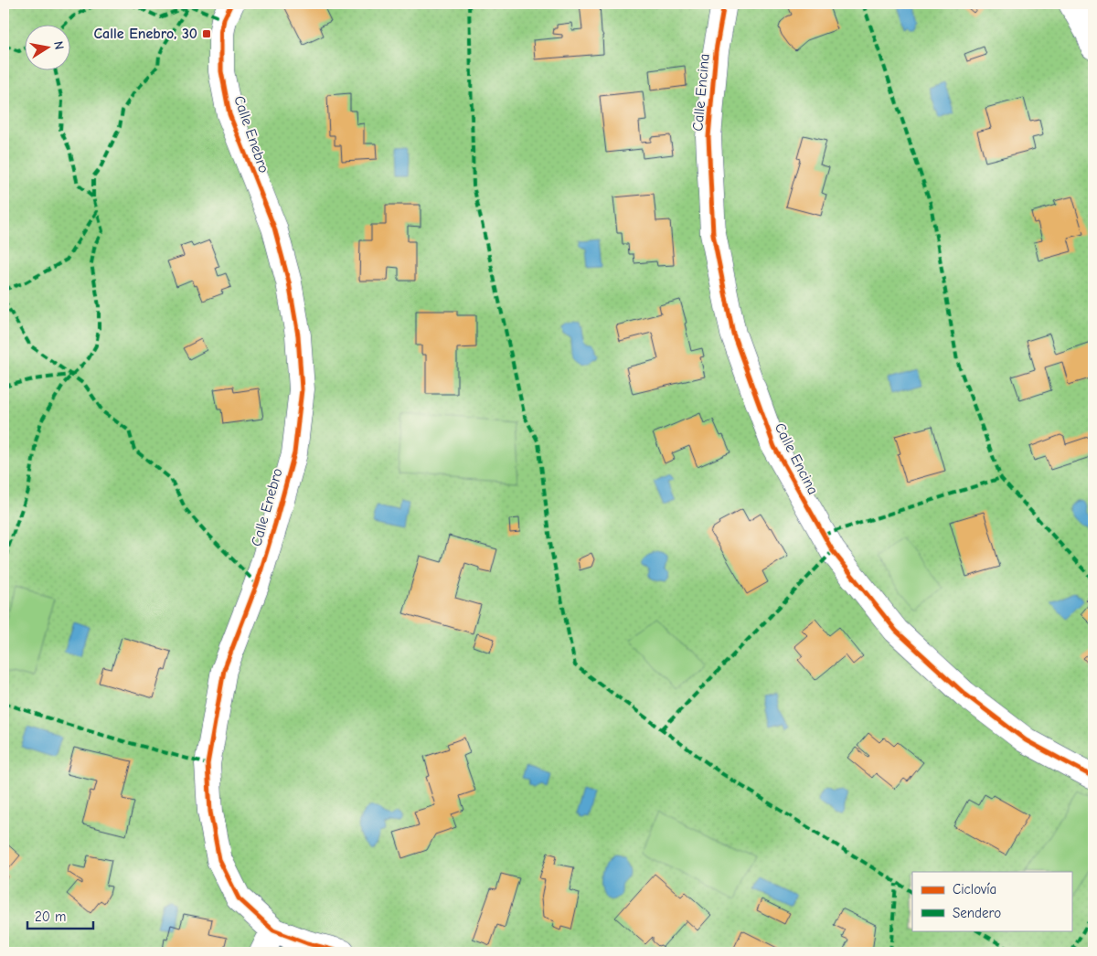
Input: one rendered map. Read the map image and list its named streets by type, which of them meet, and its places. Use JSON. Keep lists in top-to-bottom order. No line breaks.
{"streets":{"street":["Calle Encina","Calle Enebro"]},"places":{"transit":["Calle Enebro, 30"]},"legend":["Ciclovía","Sendero"],"scale_bar":"20 m","north":"right"}
